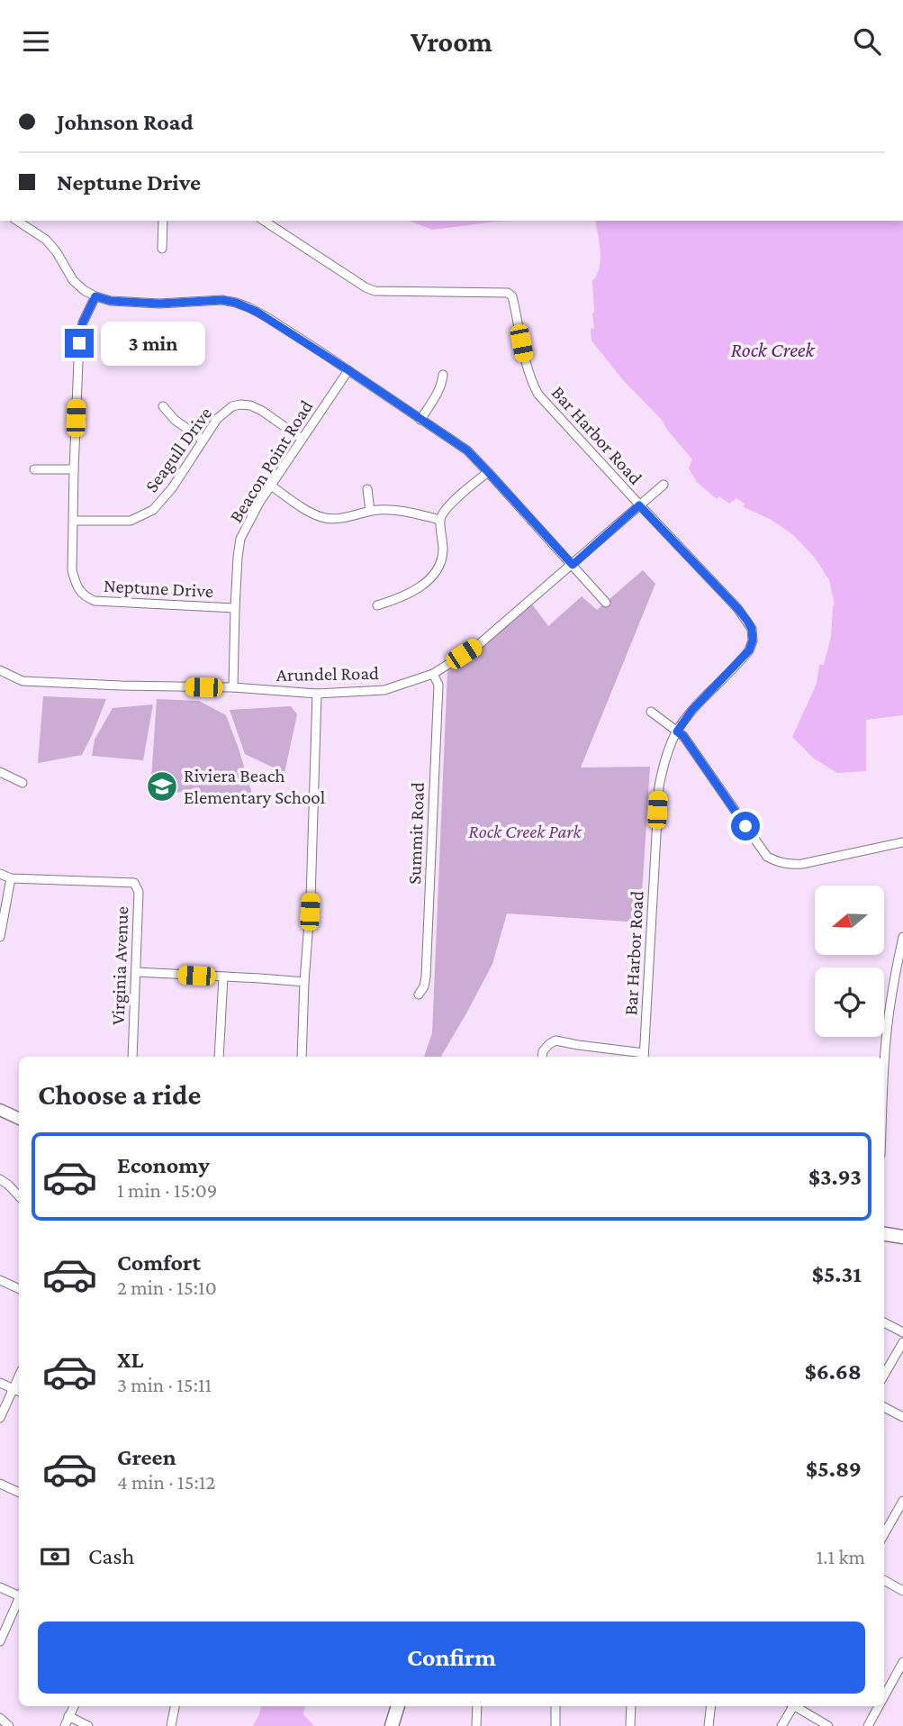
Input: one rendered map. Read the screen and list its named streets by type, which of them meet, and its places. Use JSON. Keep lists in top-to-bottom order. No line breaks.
{"streets":{"street":["Bar Harbor Road","Seagull Drive","Beacon Point Road","Neptune Drive","Arundel Road","Summit Road","Virginia Avenue"]},"crossings":[["Bar Harbor Road","Arundel Road"],["Seagull Drive","Beacon Point Road"],["Seagull Drive","Neptune Drive"],["Beacon Point Road","Neptune Drive"],["Beacon Point Road","Arundel Road"],["Arundel Road","Summit Road"]],"water":["Rock Creek"],"parks":["Rock Creek Park"],"places":{"school or university":["Riviera Beach Elementary School"]},"north":"left","page":{"header":"Vroom","banner":["Johnson Road","Neptune Drive"],"bubble":"3 min","heading":"Choose a ride","list":[{"name":"Economy","note":"1 min · 15:09","value":"$3.93"},{"name":"Comfort","note":"2 min · 15:10","value":"$5.31"},{"name":"XL","note":"3 min · 15:11","value":"$6.68"},{"name":"Green","note":"4 min · 15:12","value":"$5.89"}],"pay":["Cash","1.1 km"],"buttons":"Confirm"}}
